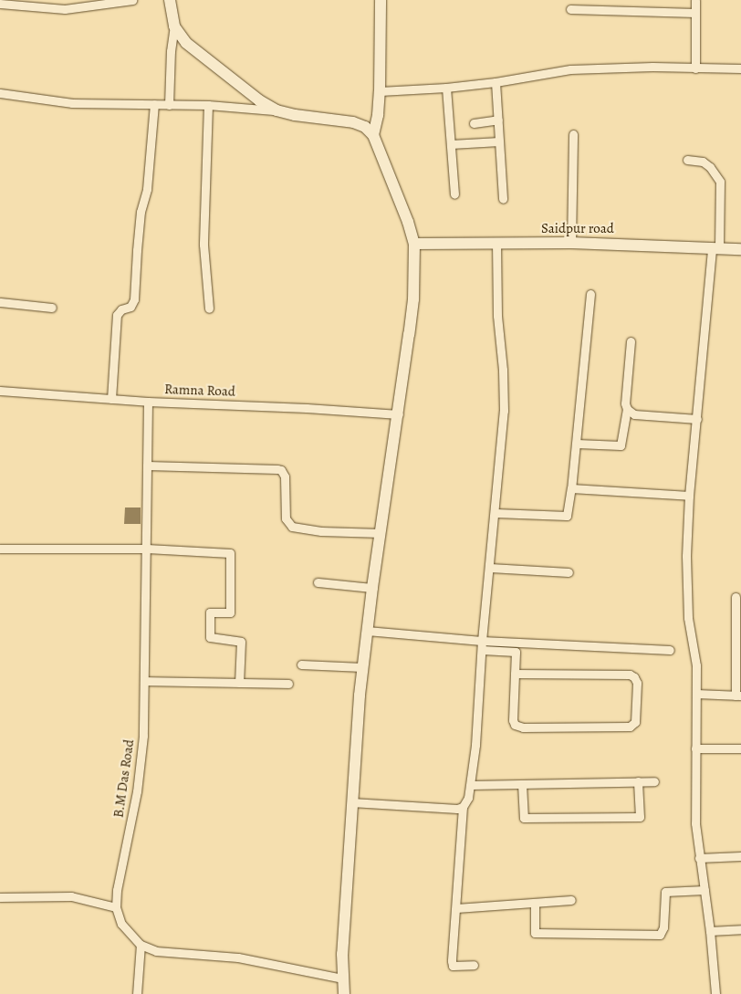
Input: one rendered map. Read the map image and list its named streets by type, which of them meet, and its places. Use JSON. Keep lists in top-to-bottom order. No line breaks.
{"streets":{"main road":["Saidpur road"],"street":["Ramna Road","B.M Das Road"]},"crossings":[["Ramna Road","B.M Das Road"]]}
